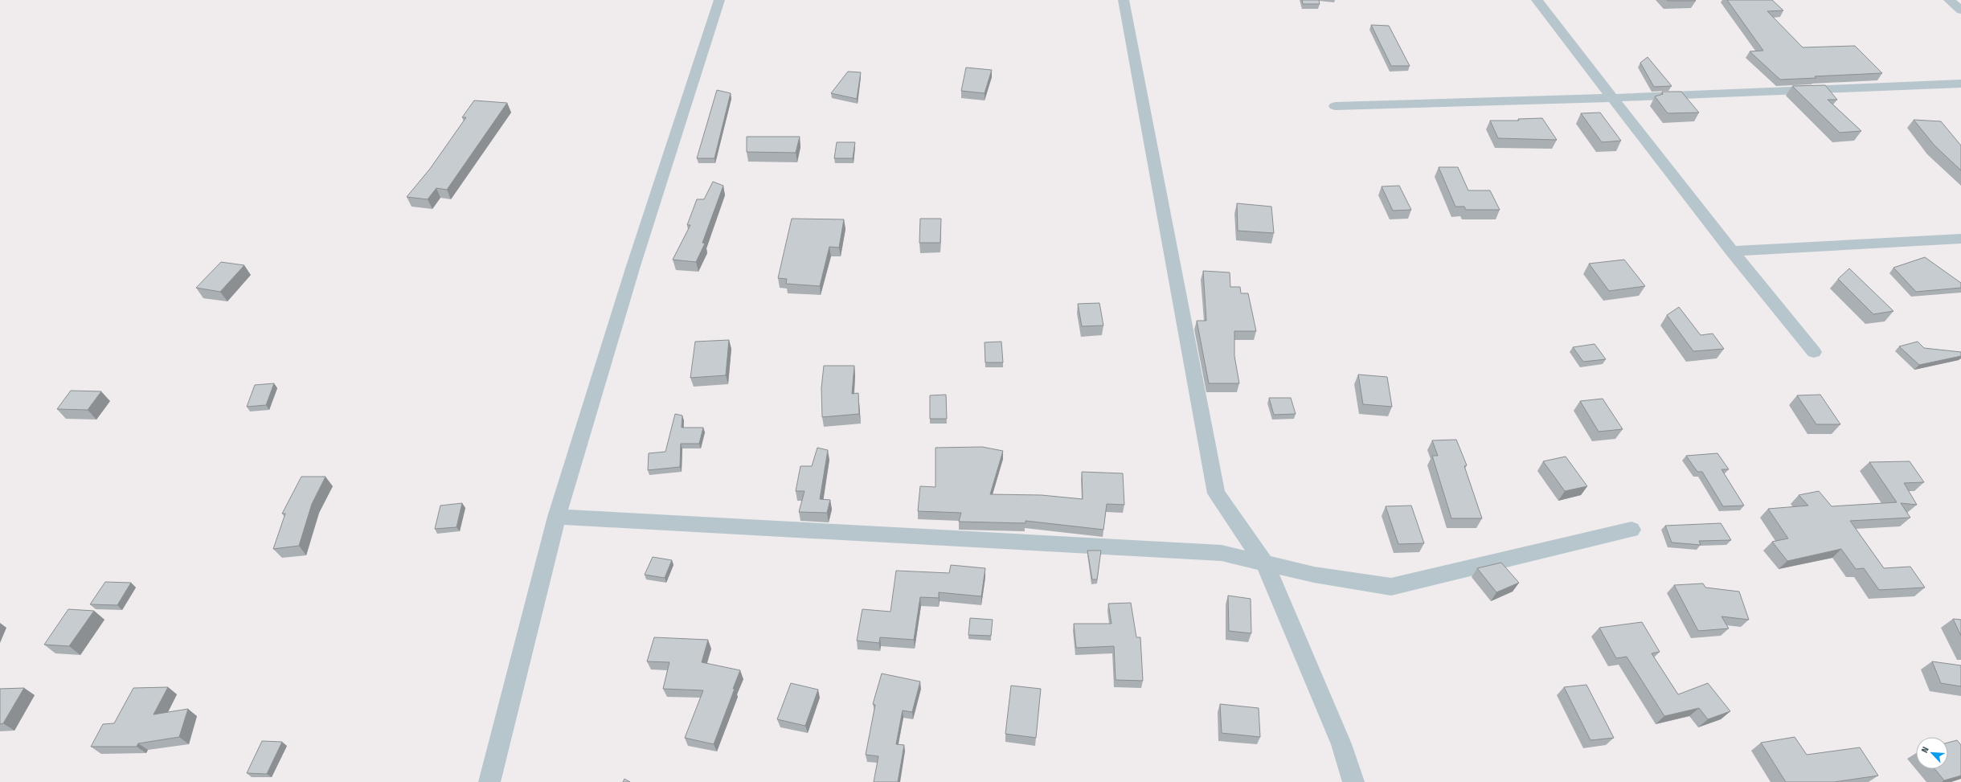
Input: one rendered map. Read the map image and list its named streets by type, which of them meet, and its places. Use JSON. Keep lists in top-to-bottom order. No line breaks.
{"north":"top left"}
